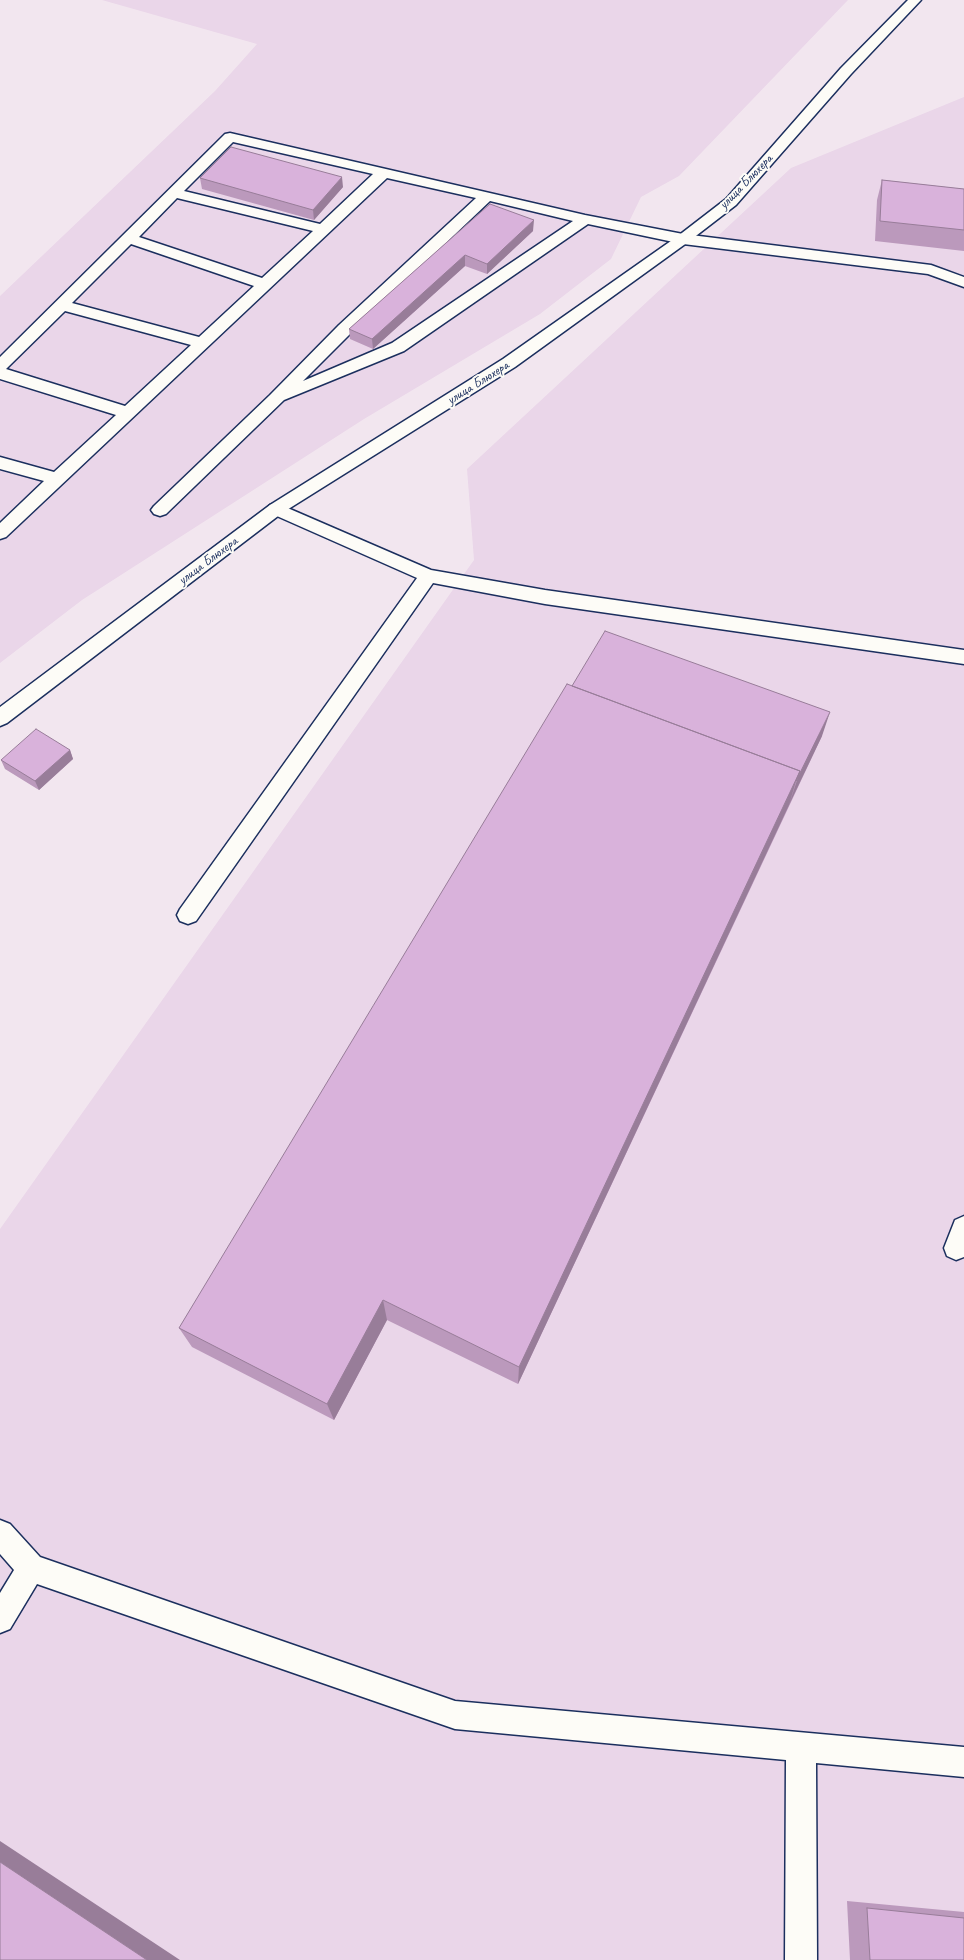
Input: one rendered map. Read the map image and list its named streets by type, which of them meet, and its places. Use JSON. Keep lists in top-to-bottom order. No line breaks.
{"streets":{"street":["улица Блюхера"]}}
